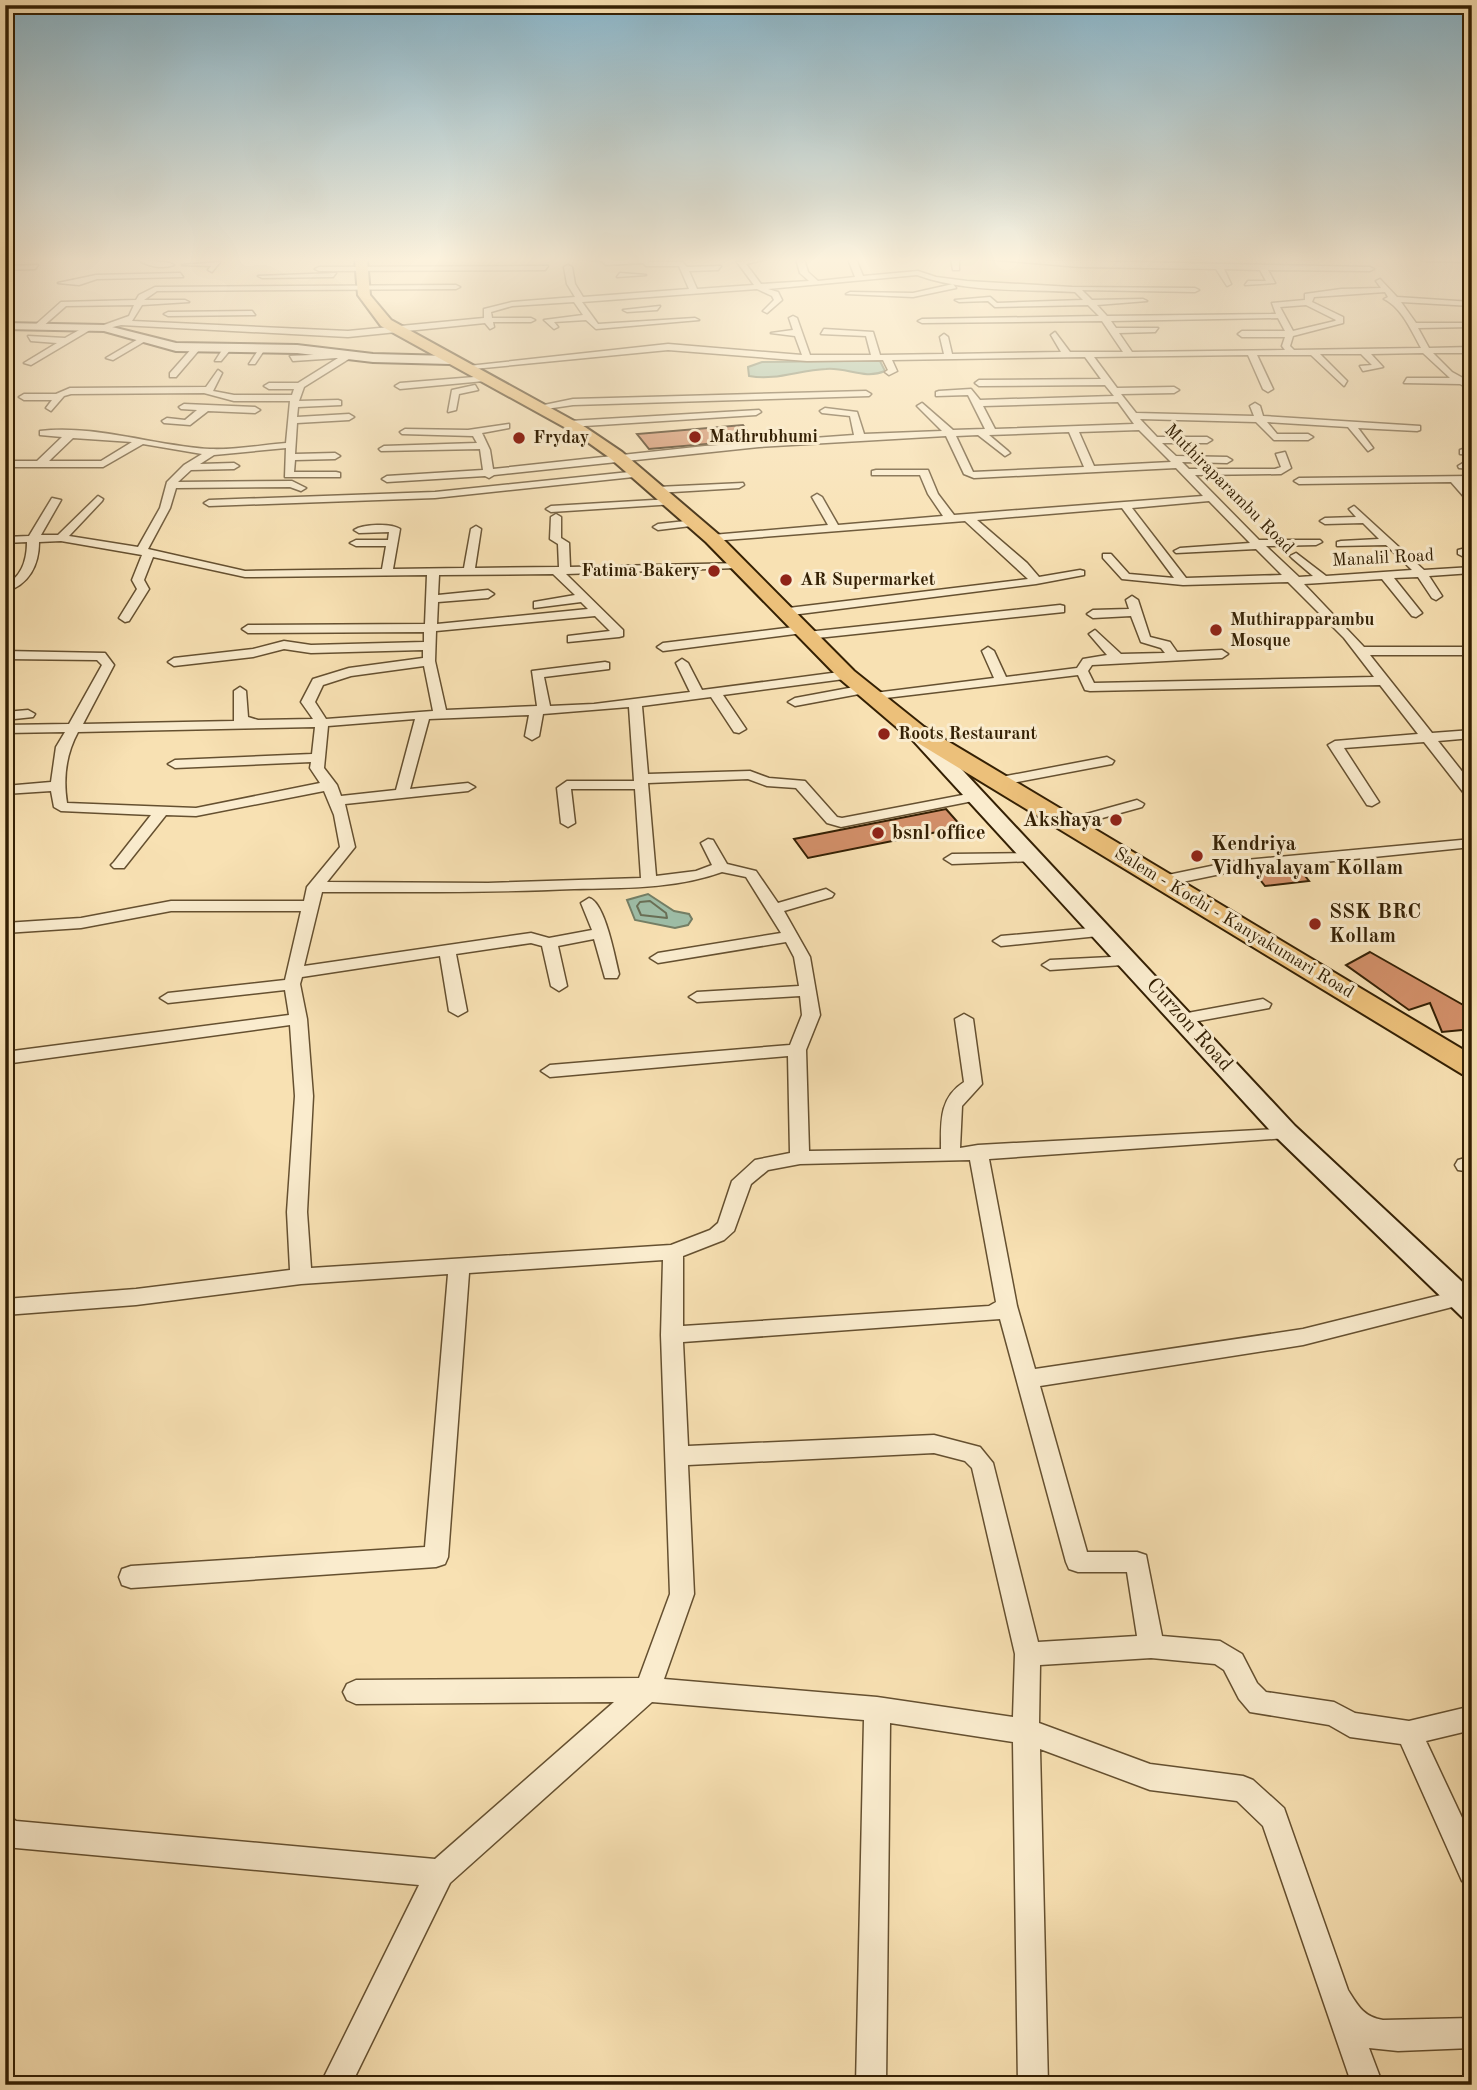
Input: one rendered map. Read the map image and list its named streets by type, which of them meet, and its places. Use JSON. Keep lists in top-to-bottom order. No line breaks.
{"streets":{"main road":["Salem - Kochi - Kanyakumari Road","Curzon Road"],"street":["Muthiraparambu Road","Manalil Road"]},"crossings":[["Muthiraparambu Road","Manalil Road"],["Salem - Kochi - Kanyakumari Road","Curzon Road"]],"places":["Mathrubhumi","Fryday","Fatima Bakery","AR Supermarket","Muthirapparambu Mosque","Roots Restaurant","Akshaya","bsnl office","Kendriya Vidhyalayam Kollam","SSK BRC Kollam"]}
